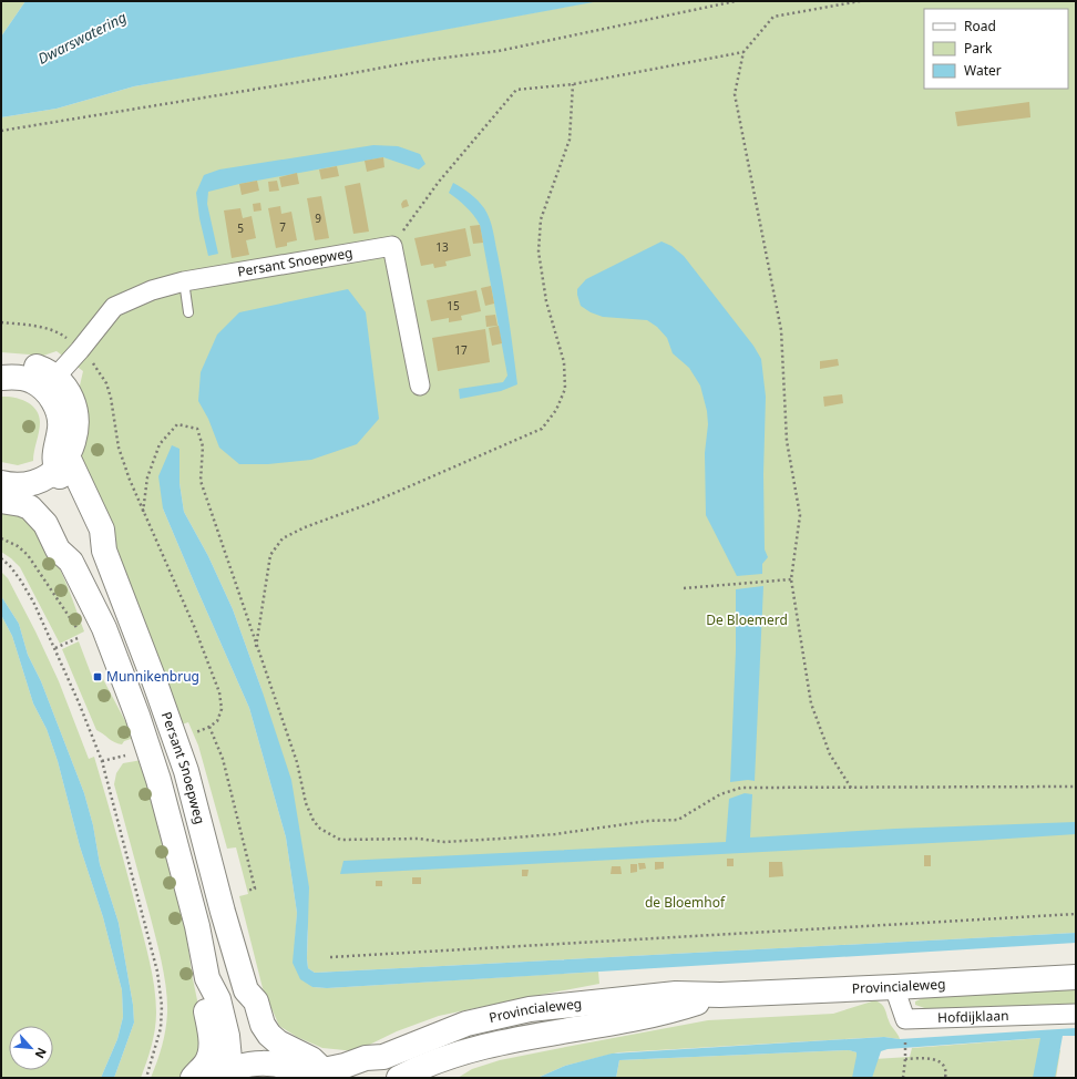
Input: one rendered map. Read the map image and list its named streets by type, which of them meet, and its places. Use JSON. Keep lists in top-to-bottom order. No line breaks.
{"streets":{"main road":["Persant Snoepweg","Provincialeweg"],"street":["Hofdijklaan"]},"crossings":[["Persant Snoepweg","Provincialeweg"],["Provincialeweg","Hofdijklaan"]],"water":["Dwarswatering"],"parks":["De Bloemerd","de Bloemhof"],"places":{"transit":["Munnikenbrug"]},"house_numbers":["9","7","5","13","15","17"],"legend":["Road","Park","Water"],"north":"bottom right"}
